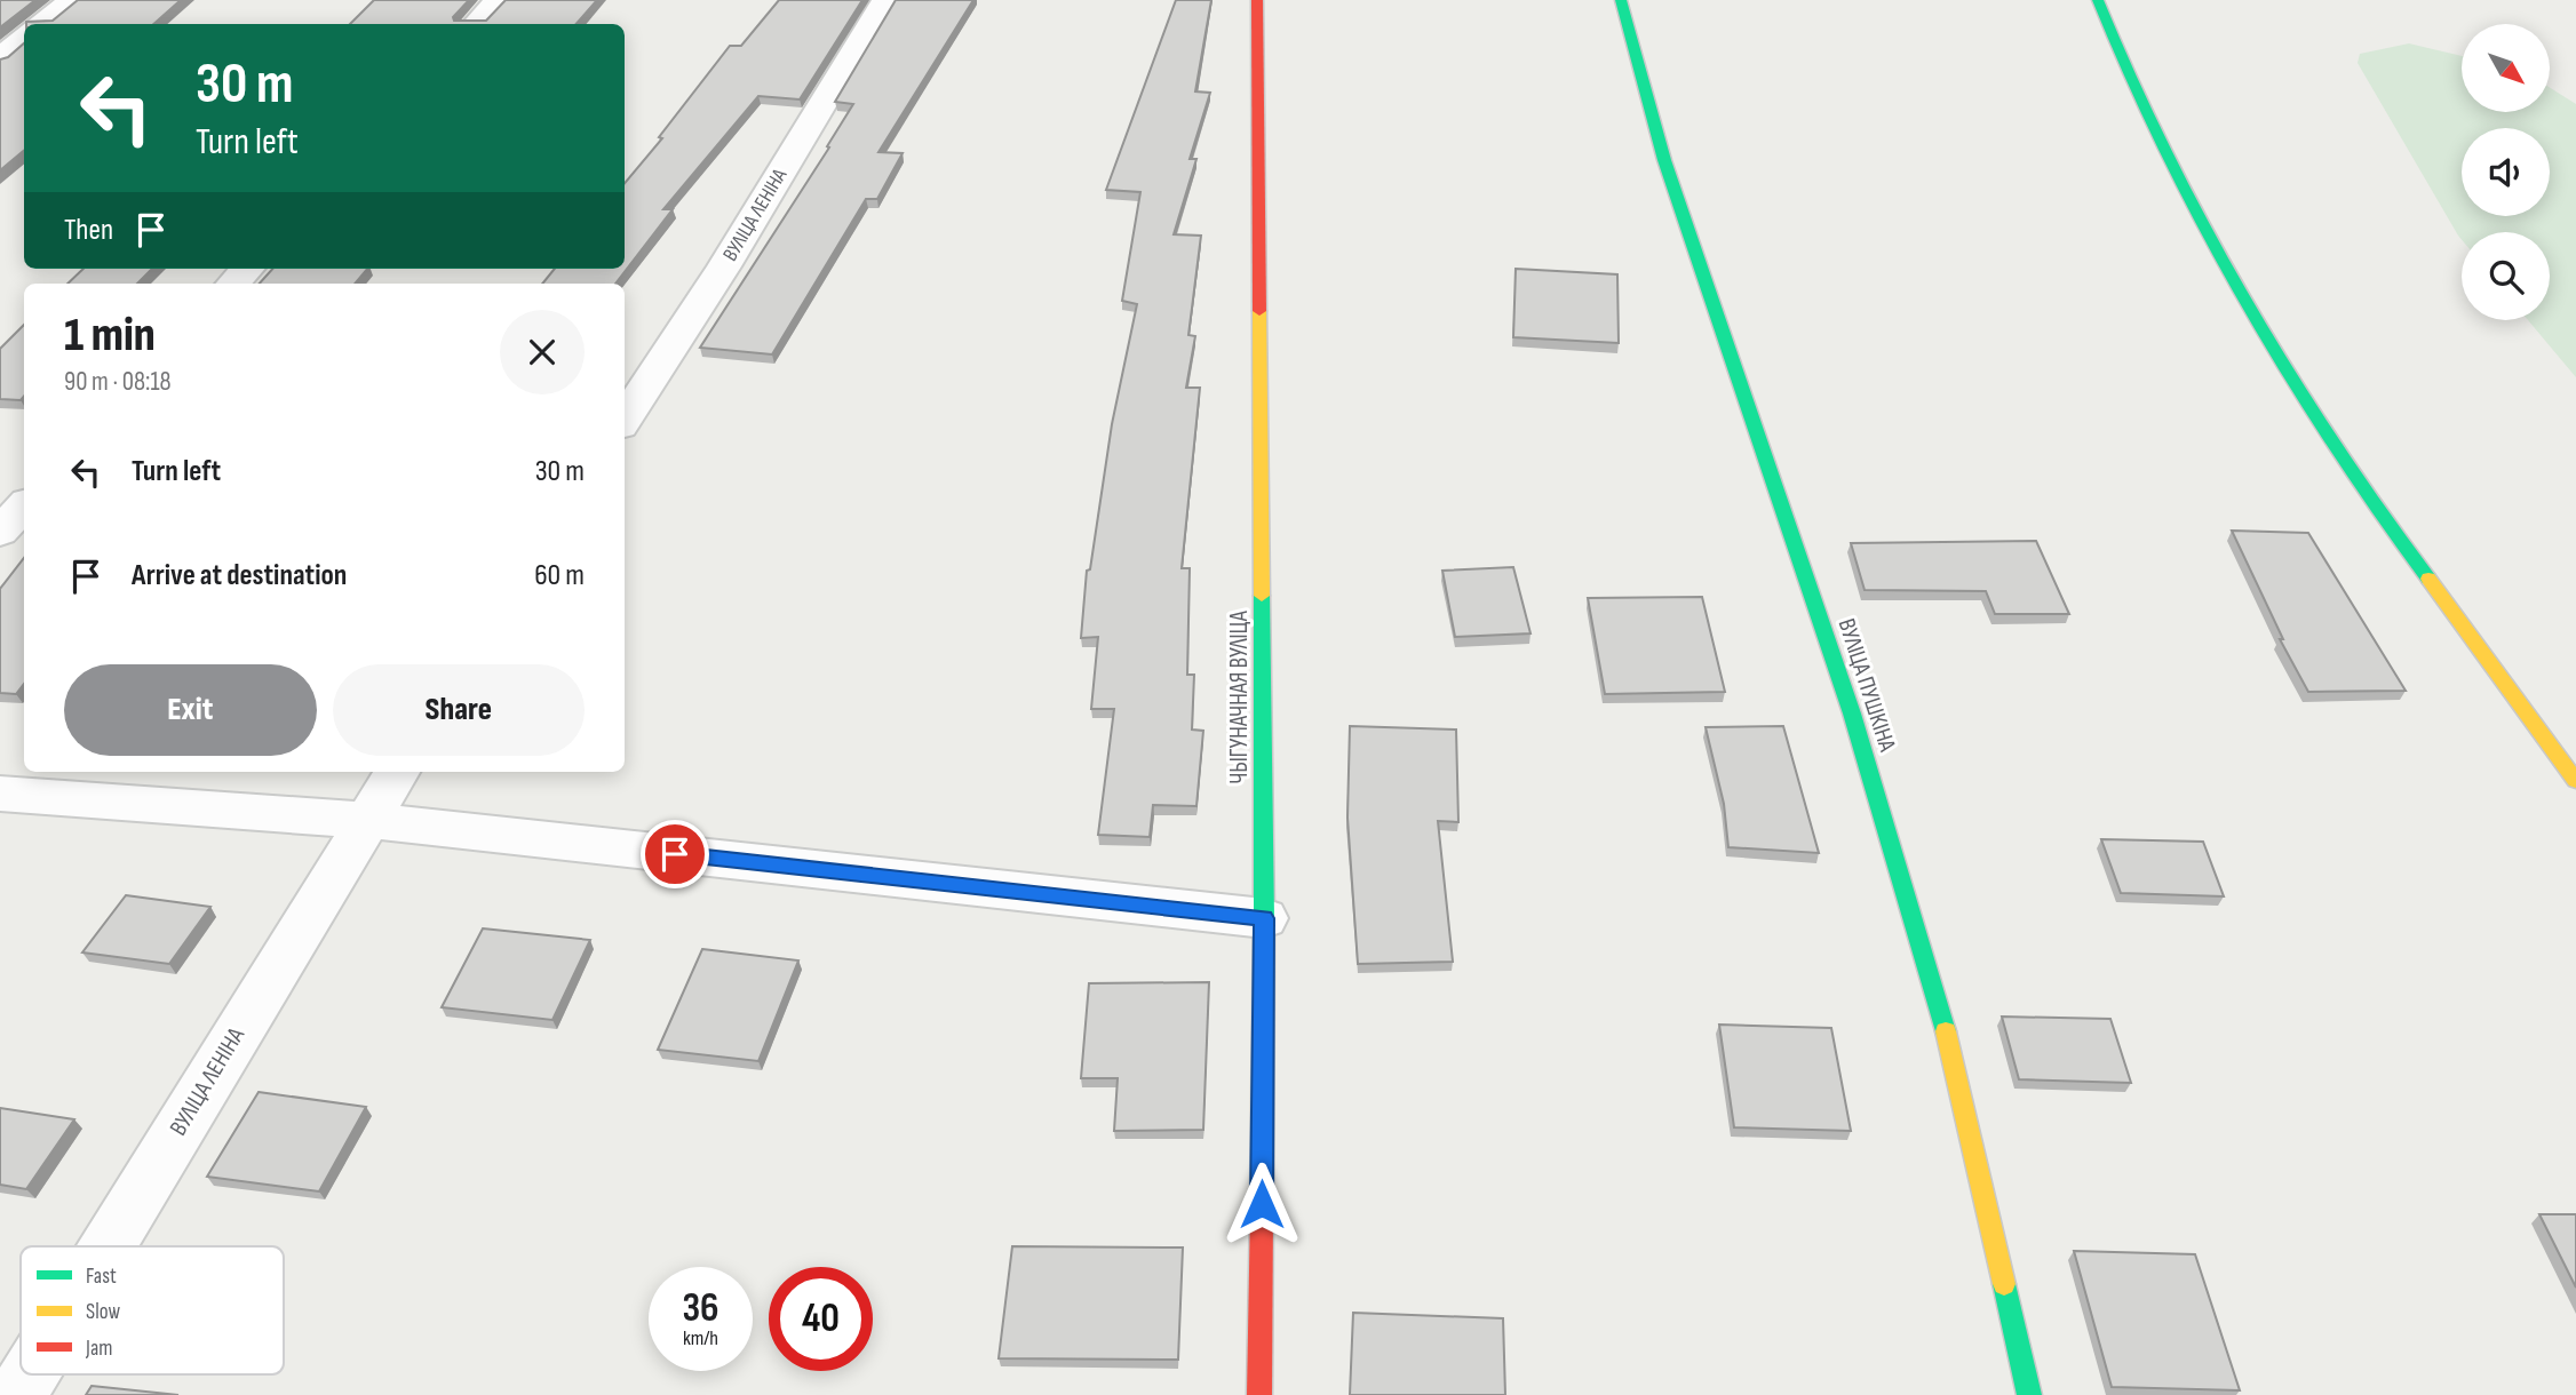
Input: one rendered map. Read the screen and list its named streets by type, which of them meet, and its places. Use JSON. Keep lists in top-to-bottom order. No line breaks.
{"streets":{"street":["ВУЛІЦА ЛЕНІНА","ВУЛІЦА ПУШКІНА","ЧЫГУНАЧНАЯ ВУЛІЦА"]},"legend":["Fast","Slow","Jam"],"north":"bottom right","page":{"turn":["30 m","Turn left"],"then":"Then","heading":["1 min","90 m · 08:18"],"list":[{"name":"Turn left","value":"30 m"},{"name":"Arrive at destination","value":"60 m"}],"buttons":["Exit","Share"],"speed":"36 km/h","limit":"40"}}
